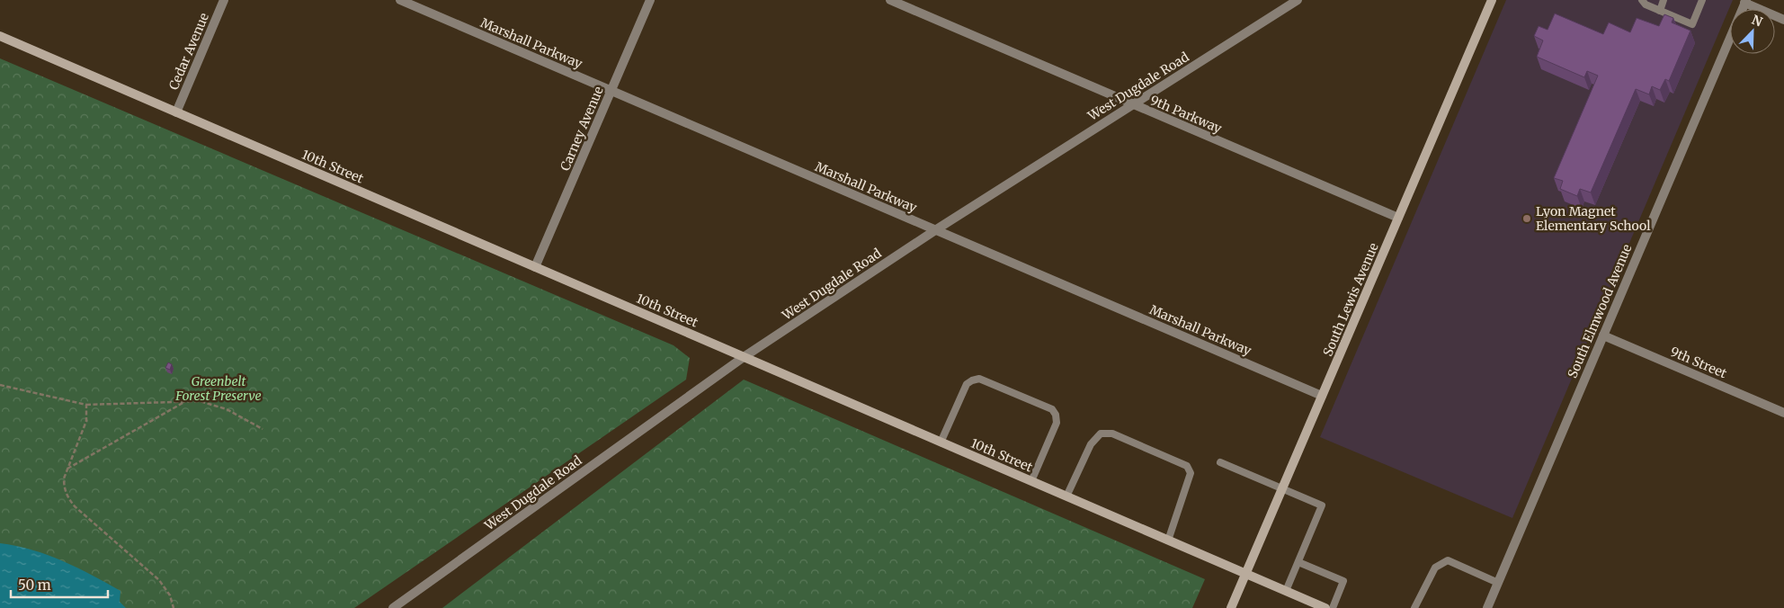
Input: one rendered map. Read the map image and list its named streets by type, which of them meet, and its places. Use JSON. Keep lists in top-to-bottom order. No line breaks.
{"streets":{"street":["Marshall Parkway","Cedar Avenue","West Dugdale Road","9th Parkway","Carney Avenue","10th Street","South Lewis Avenue","South Elmwood Avenue","9th Street"]},"crossings":[["Marshall Parkway","West Dugdale Road"],["Marshall Parkway","Carney Avenue"],["Marshall Parkway","South Lewis Avenue"],["Cedar Avenue","10th Street"],["West Dugdale Road","9th Parkway"],["West Dugdale Road","10th Street"],["9th Parkway","South Lewis Avenue"],["Carney Avenue","10th Street"],["10th Street","South Lewis Avenue"],["South Elmwood Avenue","9th Street"]],"parks":["Greenbelt Forest Preserve"],"places":["Lyon Magnet Elementary School"],"scale_bar":"50 m","north":"top right"}
